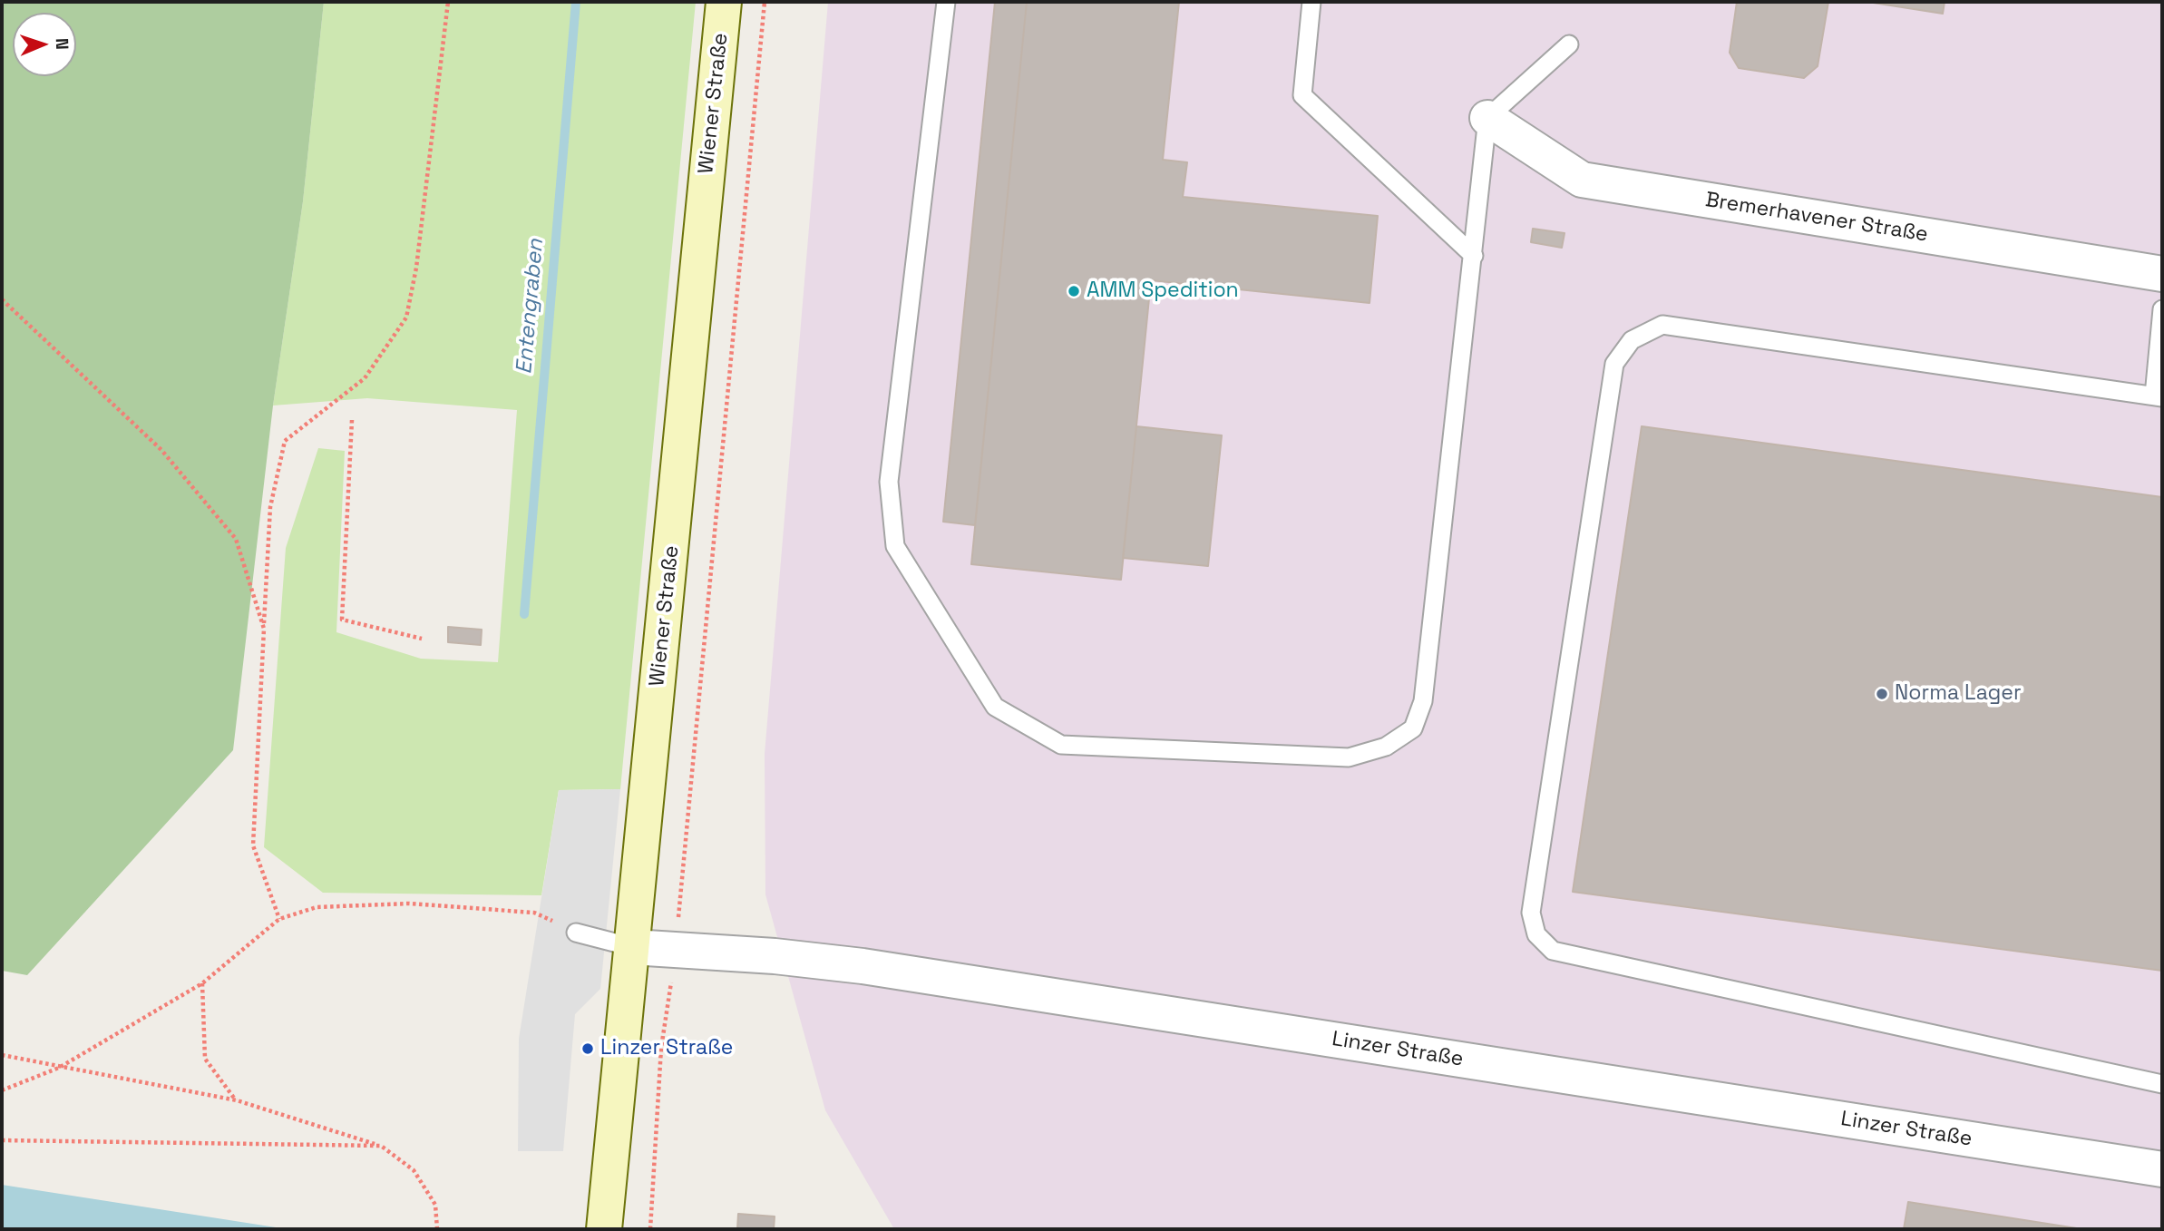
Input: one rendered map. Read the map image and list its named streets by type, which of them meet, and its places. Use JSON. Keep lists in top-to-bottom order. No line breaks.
{"streets":{"main road":["Wiener Straße"],"street":["Bremerhavener Straße","Linzer Straße"]},"crossings":[["Wiener Straße","Linzer Straße"]],"water":["Entengraben"],"places":["AMM Spedition","Norma Lager","Linzer Straße"],"north":"right"}
